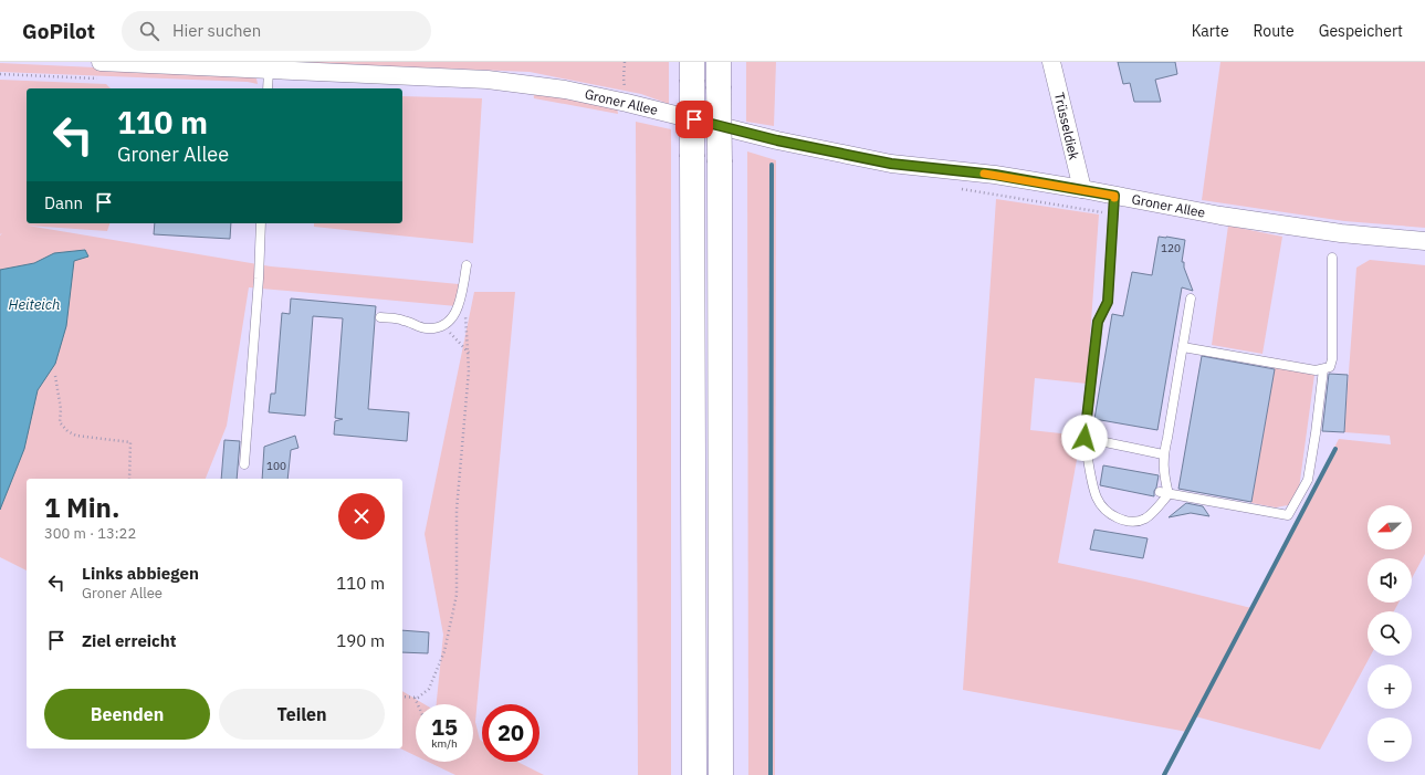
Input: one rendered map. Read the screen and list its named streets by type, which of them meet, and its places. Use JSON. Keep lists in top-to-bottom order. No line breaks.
{"streets":{"street":["Groner Allee","Trüsseldiek"]},"crossings":[["Groner Allee","Trüsseldiek"]],"water":["Heiteich"],"house_numbers":["120","100"],"north":"left","page":{"header":"GoPilot","search":"Hier suchen","nav":["Karte","Route","Gespeichert"],"turn":["110 m","Groner Allee"],"then":"Dann","heading":["1 Min.","300 m · 13:22"],"map_buttons":["+","−"],"list":[{"name":"Links abbiegen","note":"Groner Allee","value":"110 m"},{"name":"Ziel erreicht","value":"190 m"}],"buttons":["Beenden","Teilen"],"speed":"15 km/h","limit":"20"}}
